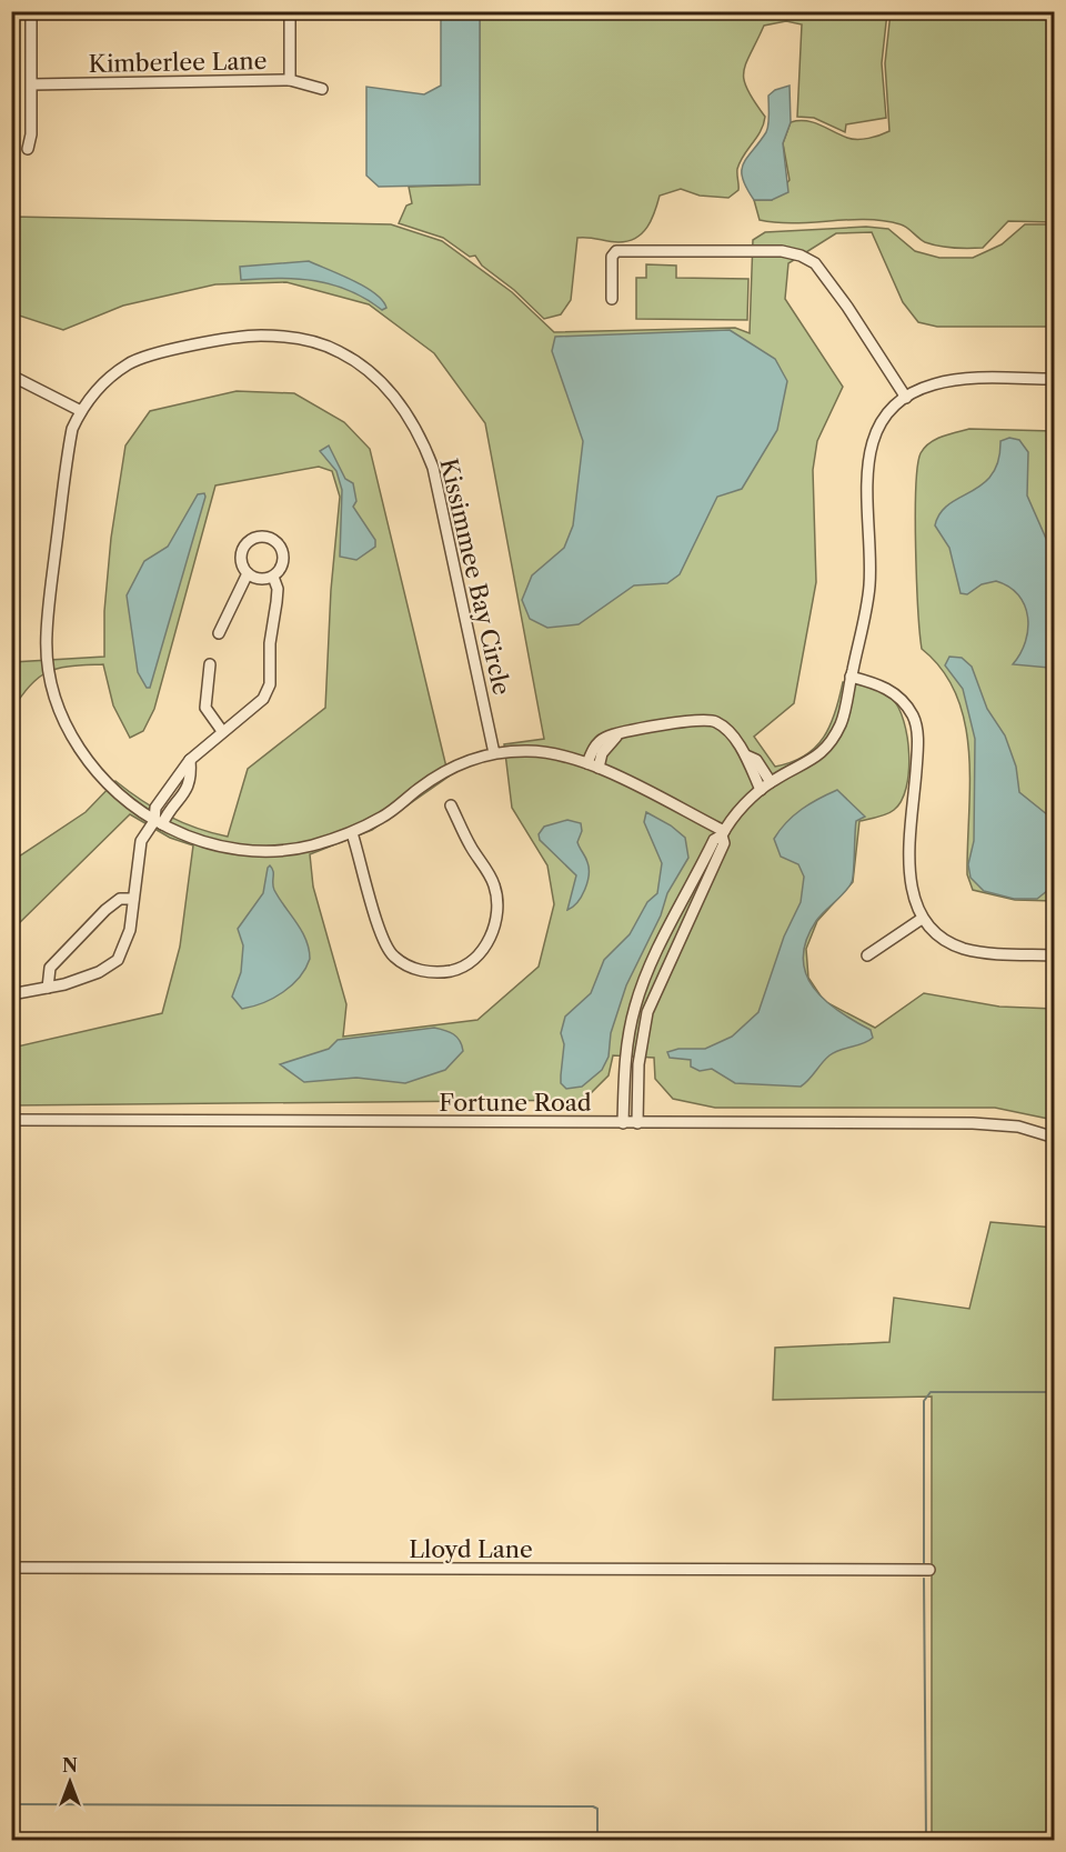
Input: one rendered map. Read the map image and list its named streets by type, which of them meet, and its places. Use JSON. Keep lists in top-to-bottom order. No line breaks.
{"streets":{"street":["Kimberlee Lane","Kissimmee Bay Circle","Fortune Road","Lloyd Lane"]},"north":"top"}
